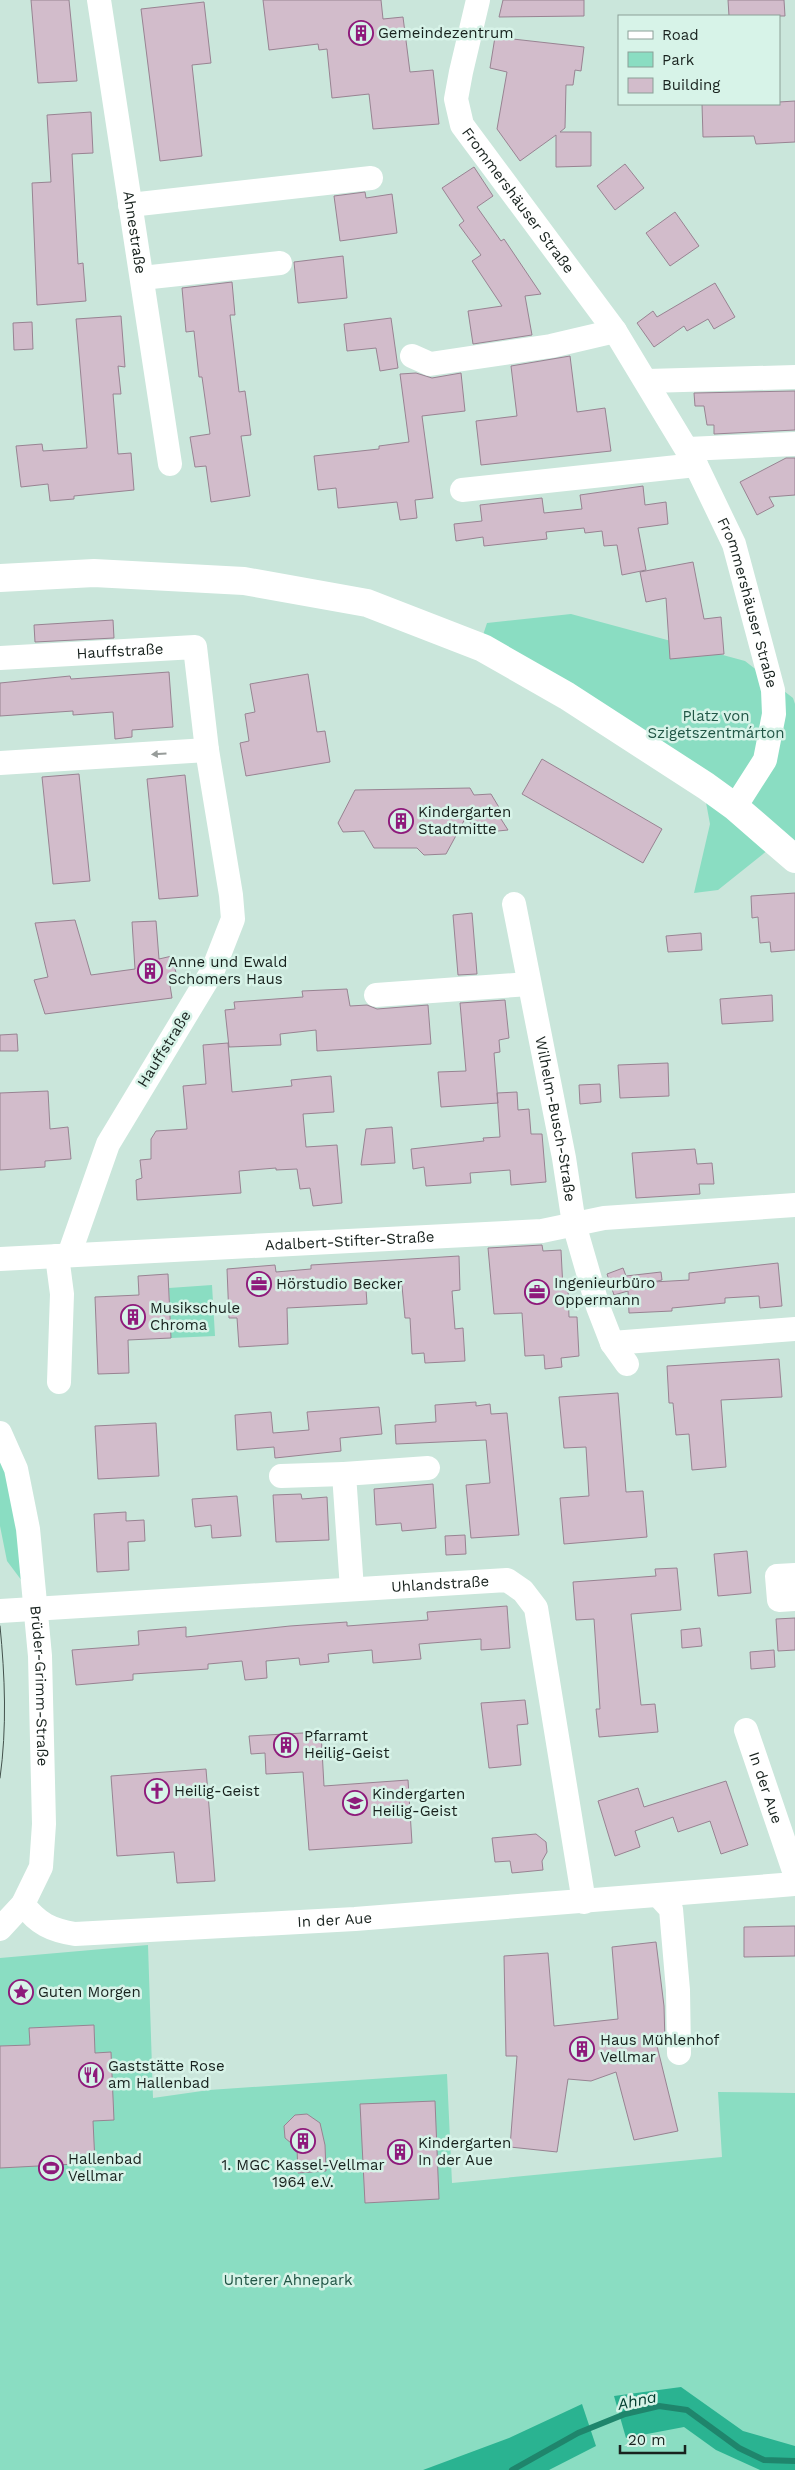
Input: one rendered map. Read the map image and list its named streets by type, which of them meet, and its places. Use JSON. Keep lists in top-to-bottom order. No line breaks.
{"streets":{"street":["Frommershäuser Straße","Ahnestraße","Hauffstraße","Wilhelm-Busch-Straße","Adalbert-Stifter-Straße","Uhlandstraße","Brüder-Grimm-Straße","In der Aue"]},"crossings":[["Hauffstraße","Adalbert-Stifter-Straße"],["Wilhelm-Busch-Straße","Adalbert-Stifter-Straße"],["Uhlandstraße","Brüder-Grimm-Straße"],["Uhlandstraße","In der Aue"],["Brüder-Grimm-Straße","In der Aue"]],"water":["Ahna"],"parks":["Platz von Szigetszentmárton","Unterer Ahnepark"],"places":{"building":["Gemeindezentrum","Kindergarten Stadtmitte","Anne und Ewald Schomers Haus","Musikschule Chroma","Pfarramt Heilig-Geist","Haus Mühlenhof Vellmar","1. MGC Kassel-Vellmar 1964 e.V.","Kindergarten In der Aue"],"office":["Hörstudio Becker","Ingenieurbüro Oppermann"],"church":["Heilig-Geist"],"school or university":["Kindergarten Heilig-Geist"],"place":["Guten Morgen"],"restaurant":["Gaststätte Rose am Hallenbad"],"sports":["Hallenbad Vellmar"]},"legend":["Road","Park","Building"],"scale_bar":"20 m"}
